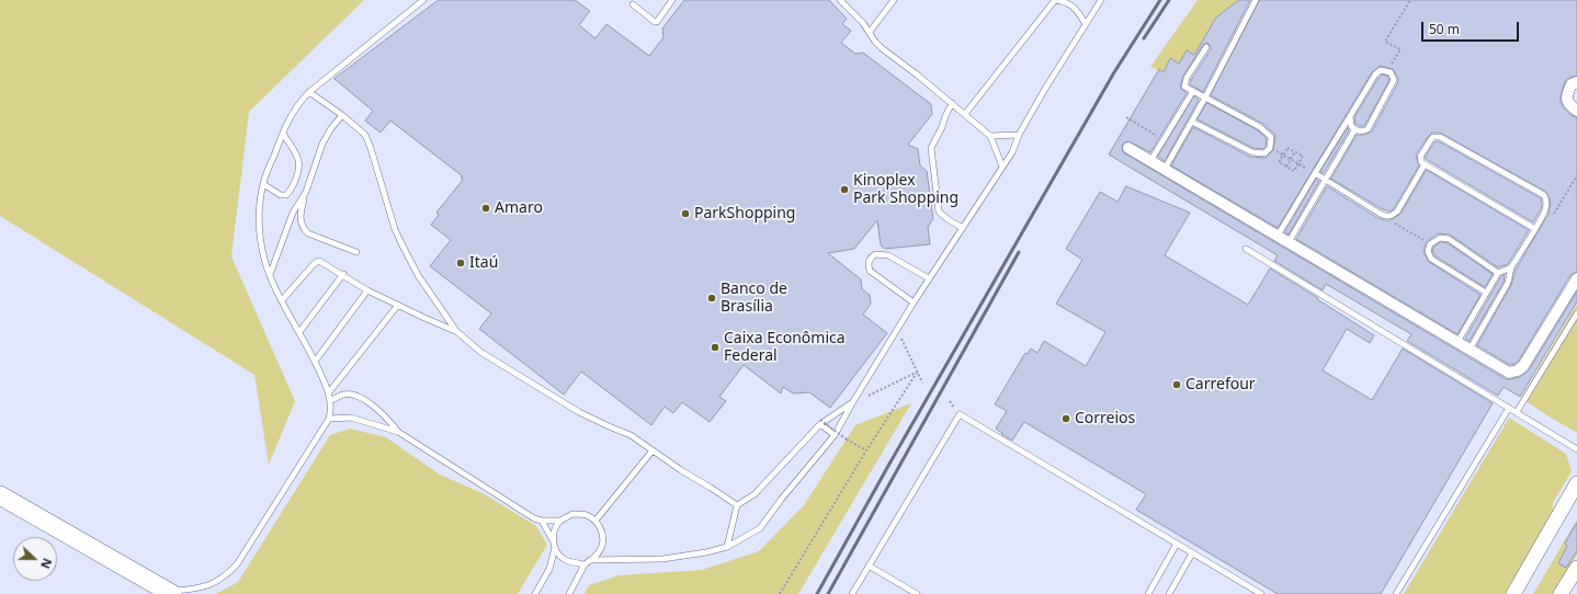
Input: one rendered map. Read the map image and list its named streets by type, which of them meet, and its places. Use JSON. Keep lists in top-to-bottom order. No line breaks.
{"places":["Kinoplex Park Shopping","Amaro","ParkShopping","Itaú","Banco de Brasília","Caixa Econômica Federal","Carrefour","Correios"],"scale_bar":"50 m","north":"right"}
